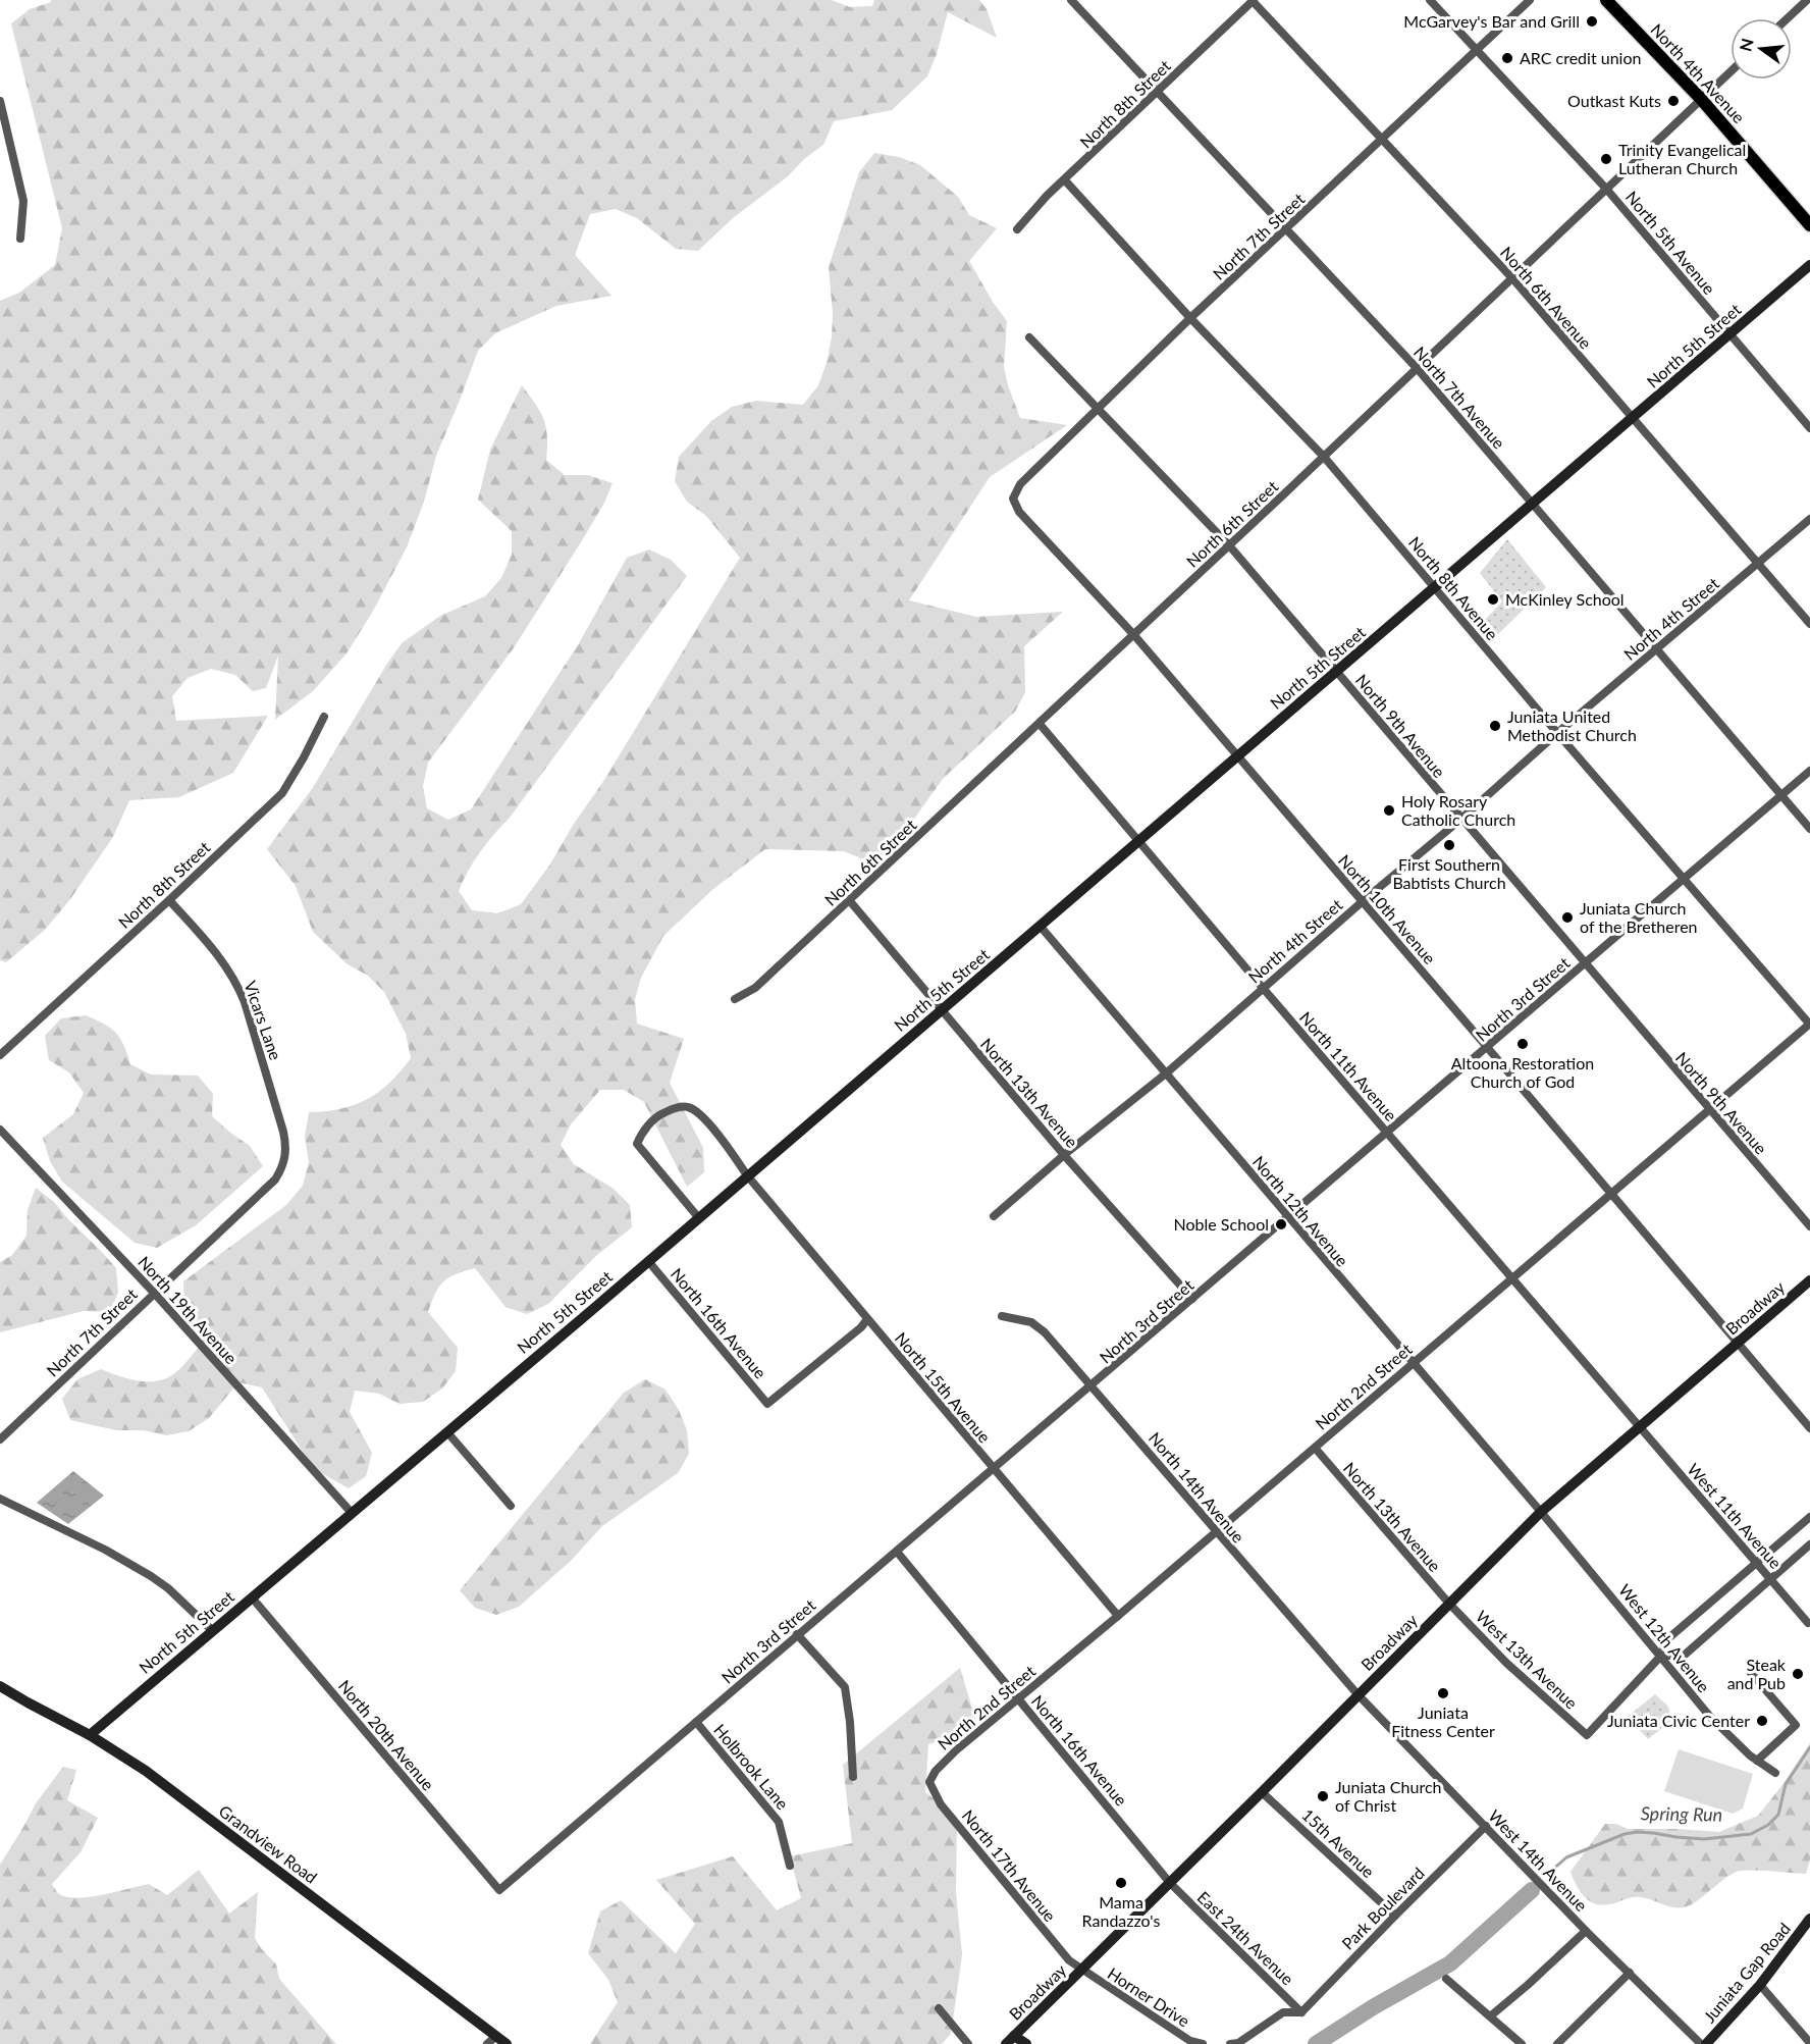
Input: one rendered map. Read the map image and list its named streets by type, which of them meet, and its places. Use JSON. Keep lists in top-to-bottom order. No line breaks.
{"streets":{"main road":["North 4th Avenue"],"street":["North 8th Street","North 7th Street","North 5th Avenue","North 6th Avenue","North 5th Street","North 7th Avenue","North 6th Street","North 8th Avenue","North 4th Street","North 9th Avenue","North 10th Avenue","North 3rd Street","Vicars Lane","North 11th Avenue","North 13th Avenue","North 12th Avenue","Broadway","North 19th Avenue","North 16th Avenue","North 2nd Street","North 15th Avenue","North 14th Avenue","West 11th Avenue","West 12th Avenue","West 13th Avenue","North 20th Avenue","Holbrook Lane","15th Avenue","Grandview Road","West 14th Avenue","North 17th Avenue","Park Boulevard","East 24th Avenue","Juniata Gap Road","Horner Drive"]},"crossings":[["North 4th Avenue","North 6th Street"],["North 8th Street","North 6th Avenue"],["North 8th Street","North 7th Avenue"],["North 8th Street","North 8th Avenue"],["North 8th Street","Vicars Lane"],["North 7th Street","North 5th Avenue"],["North 7th Street","North 6th Avenue"],["North 7th Street","North 7th Avenue"],["North 7th Street","North 8th Avenue"],["North 7th Street","North 9th Avenue"],["North 7th Street","North 10th Avenue"],["North 7th Street","Vicars Lane"],["North 7th Street","North 19th Avenue"],["North 5th Avenue","North 5th Street"],["North 5th Avenue","North 6th Street"],["North 6th Avenue","North 5th Street"],["North 6th Avenue","North 6th Street"],["North 6th Avenue","North 4th Street"],["North 5th Street","North 7th Avenue"],["North 5th Street","North 8th Avenue"],["North 5th Street","North 9th Avenue"],["North 5th Street","North 10th Avenue"],["North 5th Street","North 11th Avenue"],["North 5th Street","North 13th Avenue"],["North 5th Street","North 12th Avenue"],["North 5th Street","North 19th Avenue"],["North 5th Street","North 16th Avenue"],["North 5th Street","North 15th Avenue"],["North 5th Street","North 20th Avenue"],["North 5th Street","Grandview Road"],["North 7th Avenue","North 6th Street"],["North 7th Avenue","North 4th Street"],["North 7th Avenue","North 3rd Street"],["North 6th Street","North 8th Avenue"],["North 6th Street","North 9th Avenue"],["North 6th Street","North 10th Avenue"],["North 6th Street","North 11th Avenue"],["North 6th Street","North 13th Avenue"],["North 8th Avenue","North 4th Street"],["North 8th Avenue","North 3rd Street"],["North 8th Avenue","North 2nd Street"],["North 4th Street","North 9th Avenue"],["North 4th Street","North 10th Avenue"],["North 4th Street","North 11th Avenue"],["North 4th Street","North 13th Avenue"],["North 4th Street","North 12th Avenue"],["North 9th Avenue","North 3rd Street"],["North 9th Avenue","North 2nd Street"],["North 10th Avenue","North 3rd Street"],["North 10th Avenue","Broadway"],["North 10th Avenue","North 2nd Street"],["North 3rd Street","North 11th Avenue"],["North 3rd Street","North 13th Avenue"],["North 3rd Street","North 12th Avenue"],["North 3rd Street","North 16th Avenue"],["North 3rd Street","North 15th Avenue"],["North 3rd Street","North 14th Avenue"],["North 3rd Street","North 20th Avenue"],["North 3rd Street","Holbrook Lane"],["North 11th Avenue","Broadway"],["North 11th Avenue","North 2nd Street"],["North 11th Avenue","West 11th Avenue"],["North 13th Avenue","Broadway"],["North 13th Avenue","North 2nd Street"],["North 13th Avenue","West 13th Avenue"],["North 12th Avenue","Broadway"],["North 12th Avenue","North 2nd Street"],["North 12th Avenue","West 12th Avenue"],["Broadway","North 16th Avenue"],["Broadway","North 14th Avenue"],["Broadway","West 11th Avenue"],["Broadway","West 12th Avenue"],["Broadway","West 13th Avenue"],["Broadway","15th Avenue"],["Broadway","West 14th Avenue"],["Broadway","North 17th Avenue"],["Broadway","East 24th Avenue"],["Broadway","Horner Drive"],["North 16th Avenue","North 2nd Street"],["North 16th Avenue","North 15th Avenue"],["North 16th Avenue","East 24th Avenue"],["North 2nd Street","North 15th Avenue"],["North 2nd Street","North 14th Avenue"],["North 2nd Street","North 17th Avenue"],["North 14th Avenue","West 14th Avenue"],["West 12th Avenue","West 13th Avenue"],["15th Avenue","Park Boulevard"],["West 14th Avenue","Park Boulevard"],["North 17th Avenue","Horner Drive"],["Park Boulevard","East 24th Avenue"]],"water":["Spring Run"],"places":["McGarvey's Bar and Grill","ARC credit union","Outkast Kuts","Trinity Evangelical Lutheran Church","McKinley School","Juniata United Methodist Church","Holy Rosary Catholic Church","First Southern Babtists Church","Juniata Church of the Bretheren","Altoona Restoration Church of God","Noble School","Steak and Pub","Juniata Fitness Center","Juniata Civic Center","Juniata Church of Christ","Mama Randazzo's"],"north":"left"}
